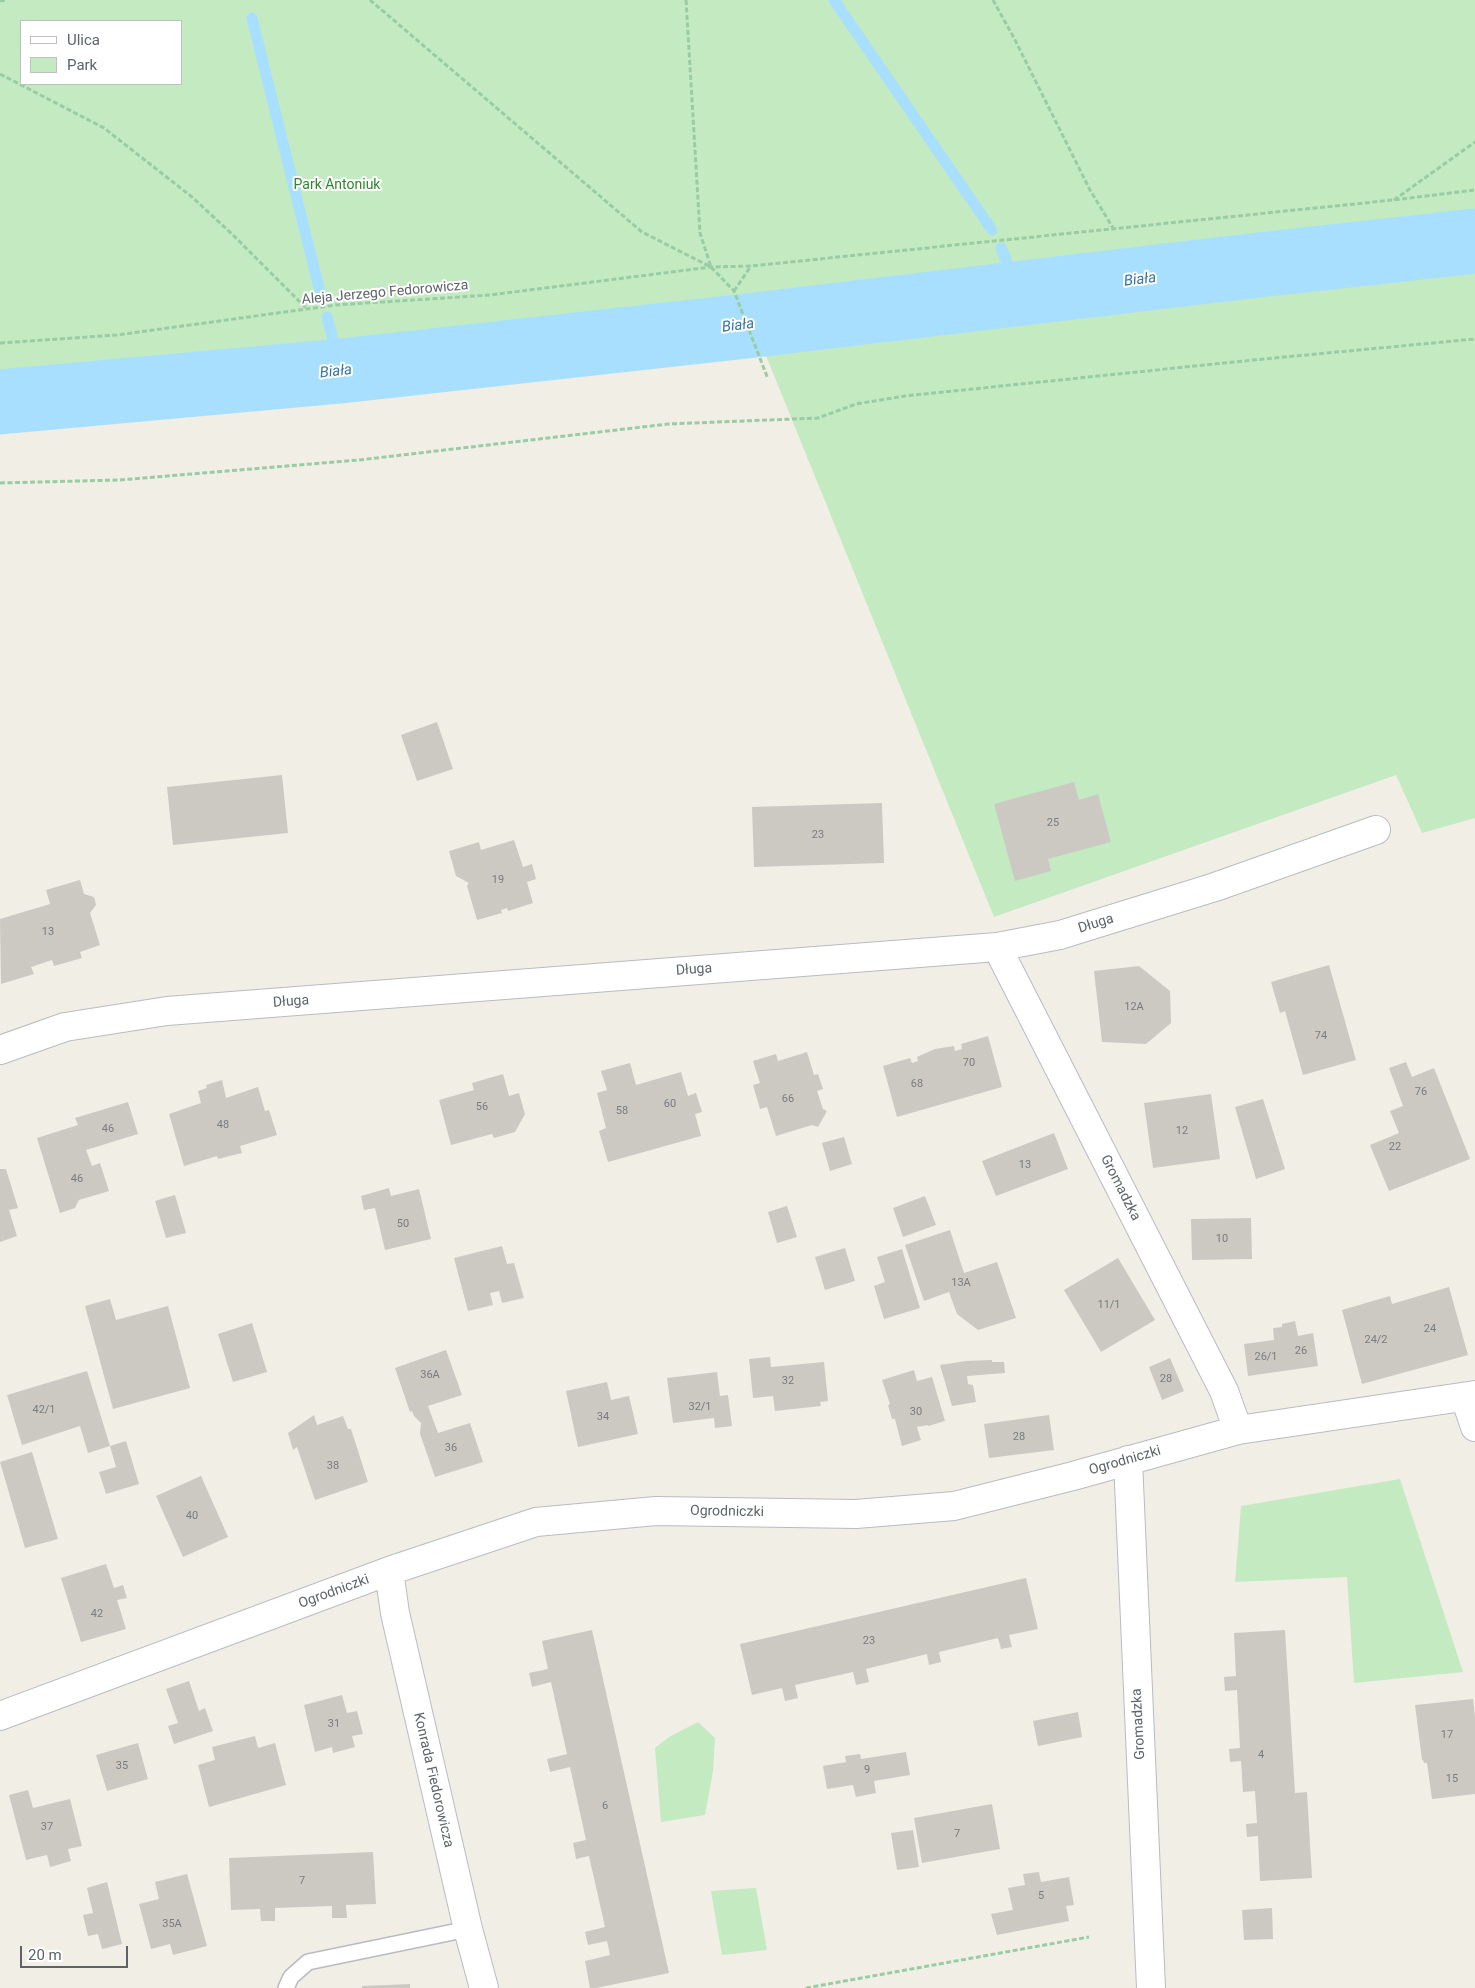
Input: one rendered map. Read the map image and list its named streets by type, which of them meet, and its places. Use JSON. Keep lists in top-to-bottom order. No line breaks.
{"streets":{"street":["Długa","Gromadzka","Ogrodniczki","Konrada Fiedorowicza"],"path":["Aleja Jerzego Fedorowicza"]},"crossings":[["Długa","Gromadzka"],["Gromadzka","Ogrodniczki"],["Ogrodniczki","Konrada Fiedorowicza"]],"water":["Biała"],"parks":["Park Antoniuk"],"house_numbers":["25","23","19","13","12A","74","70","68","76","66","60","56","58","48","46","12","22","13","46","50","10","13A","11/1","24","24/2","26","26/1","36A","28","32","32/1","42/1","30","34","28","36","38","40","42","23","31","17","4","35","9","15","6","37","7","7","5","35A"],"legend":["Ulica","Park"],"scale_bar":"20 m"}
